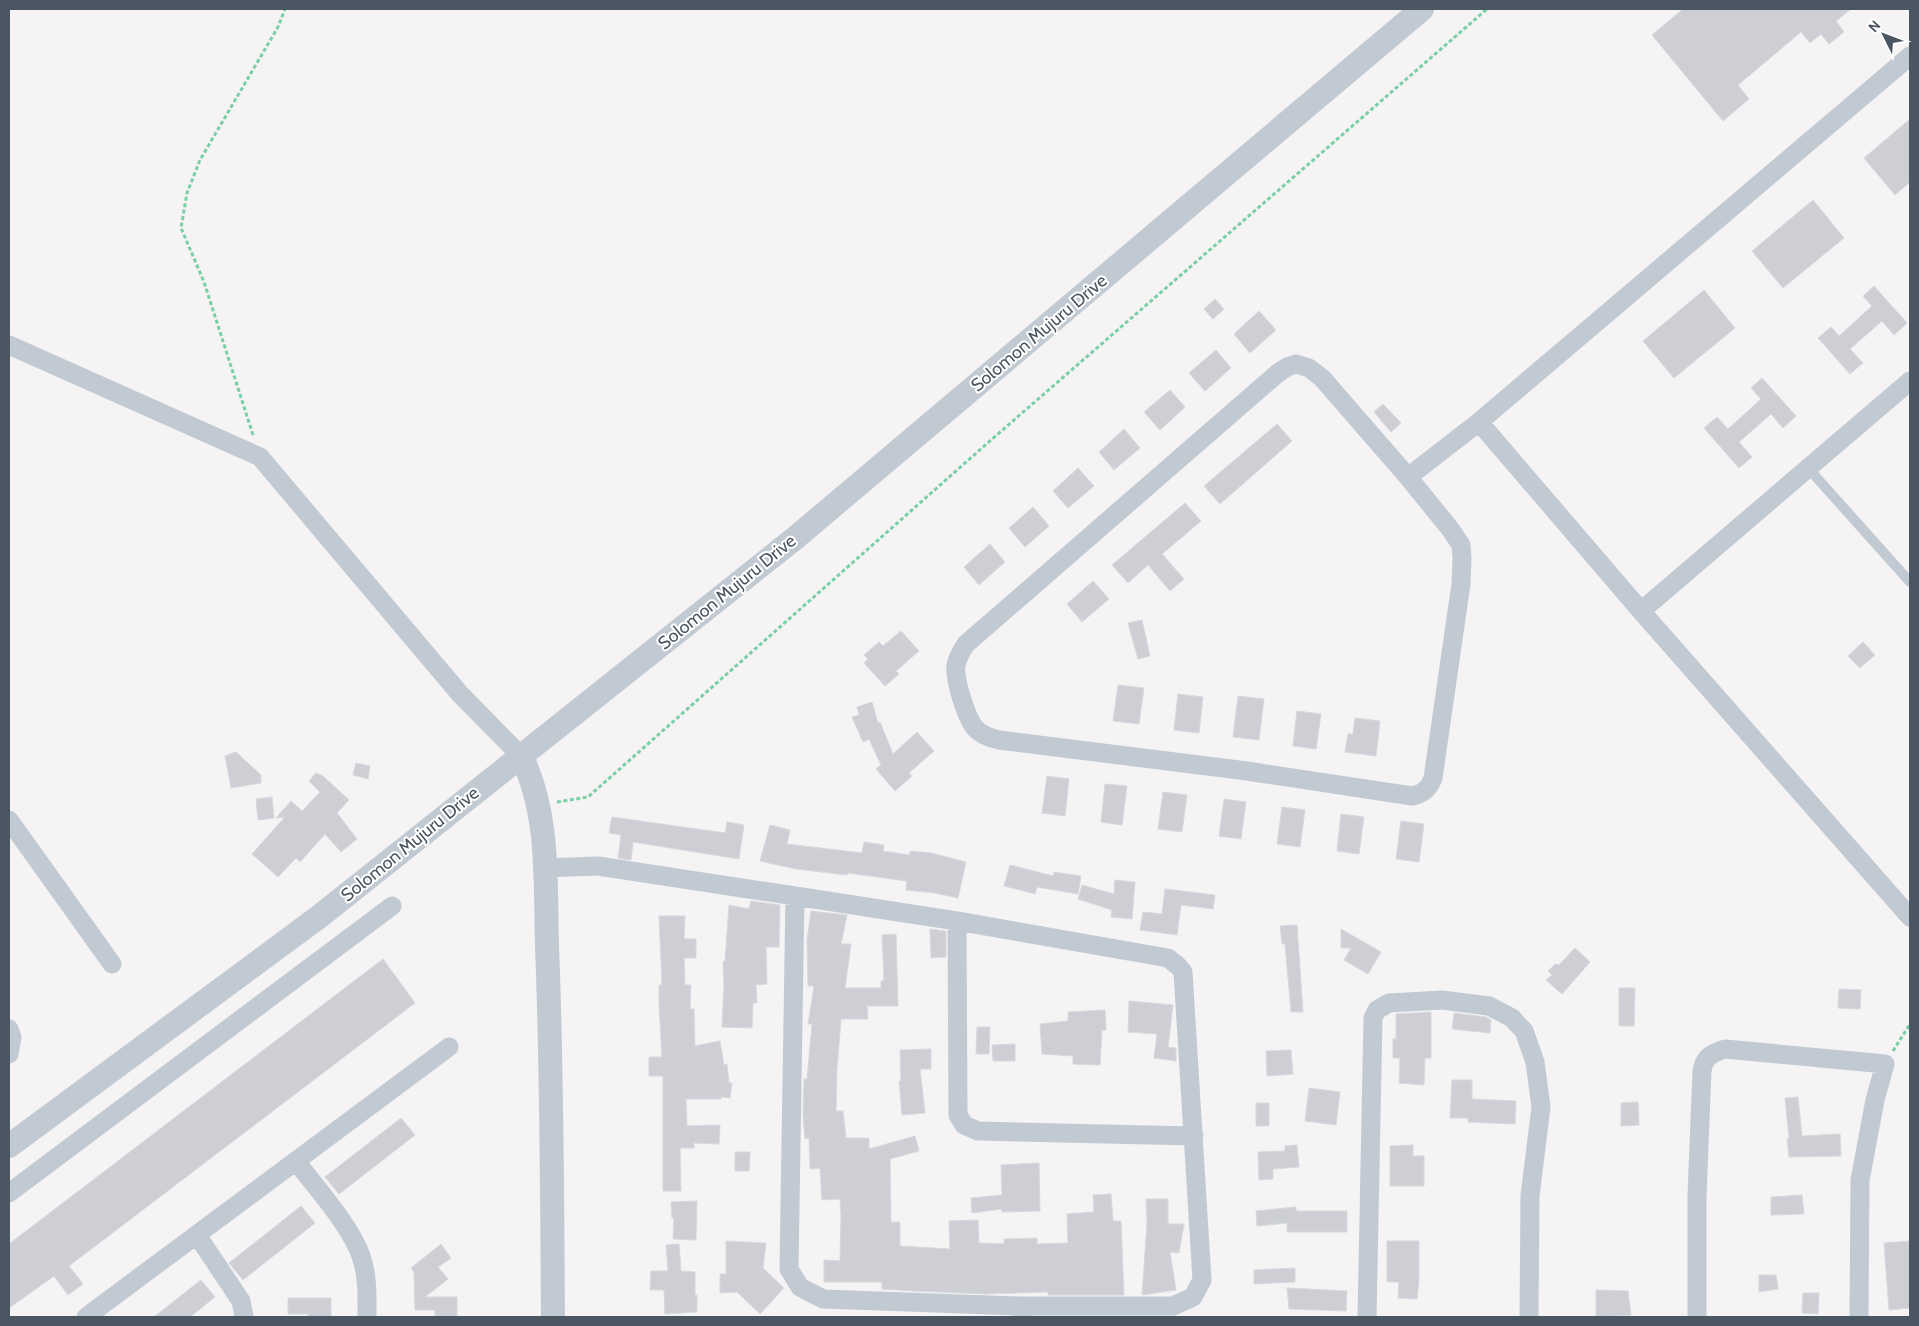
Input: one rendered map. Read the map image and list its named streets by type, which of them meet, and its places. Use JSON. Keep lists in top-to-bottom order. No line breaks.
{"streets":{"street":["Solomon Mujuru Drive"]},"north":"top left"}
